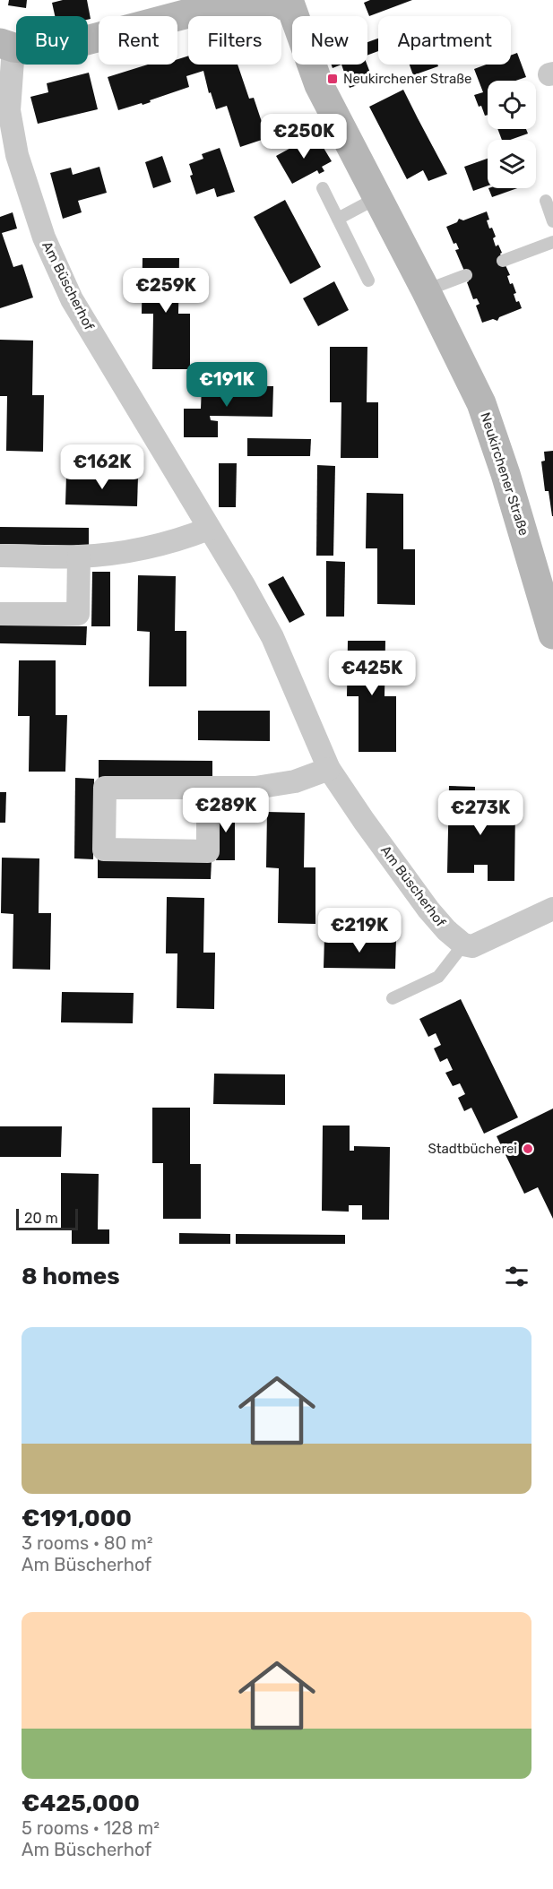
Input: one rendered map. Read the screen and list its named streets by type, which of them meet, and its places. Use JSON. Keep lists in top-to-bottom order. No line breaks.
{"streets":{"main road":["Neukirchener Straße"],"street":["Am Büscherhof"]},"places":{"transit":["Neukirchener Straße"],"other":["Stadtbücherei"]},"scale_bar":"20 m","page":{"chip":["Buy","Rent","Filters","New","Apartment"],"price":["€250K","€259K","€191K","€162K","€425K","€289K","€273K","€219K"],"scale":"20 m","heading":"8 homes","list":[{"name":"€191,000","note":"3 rooms · 80 m² · Am Büscherhof"},{"name":"€425,000","note":"5 rooms · 128 m² · Am Büscherhof"}]}}
